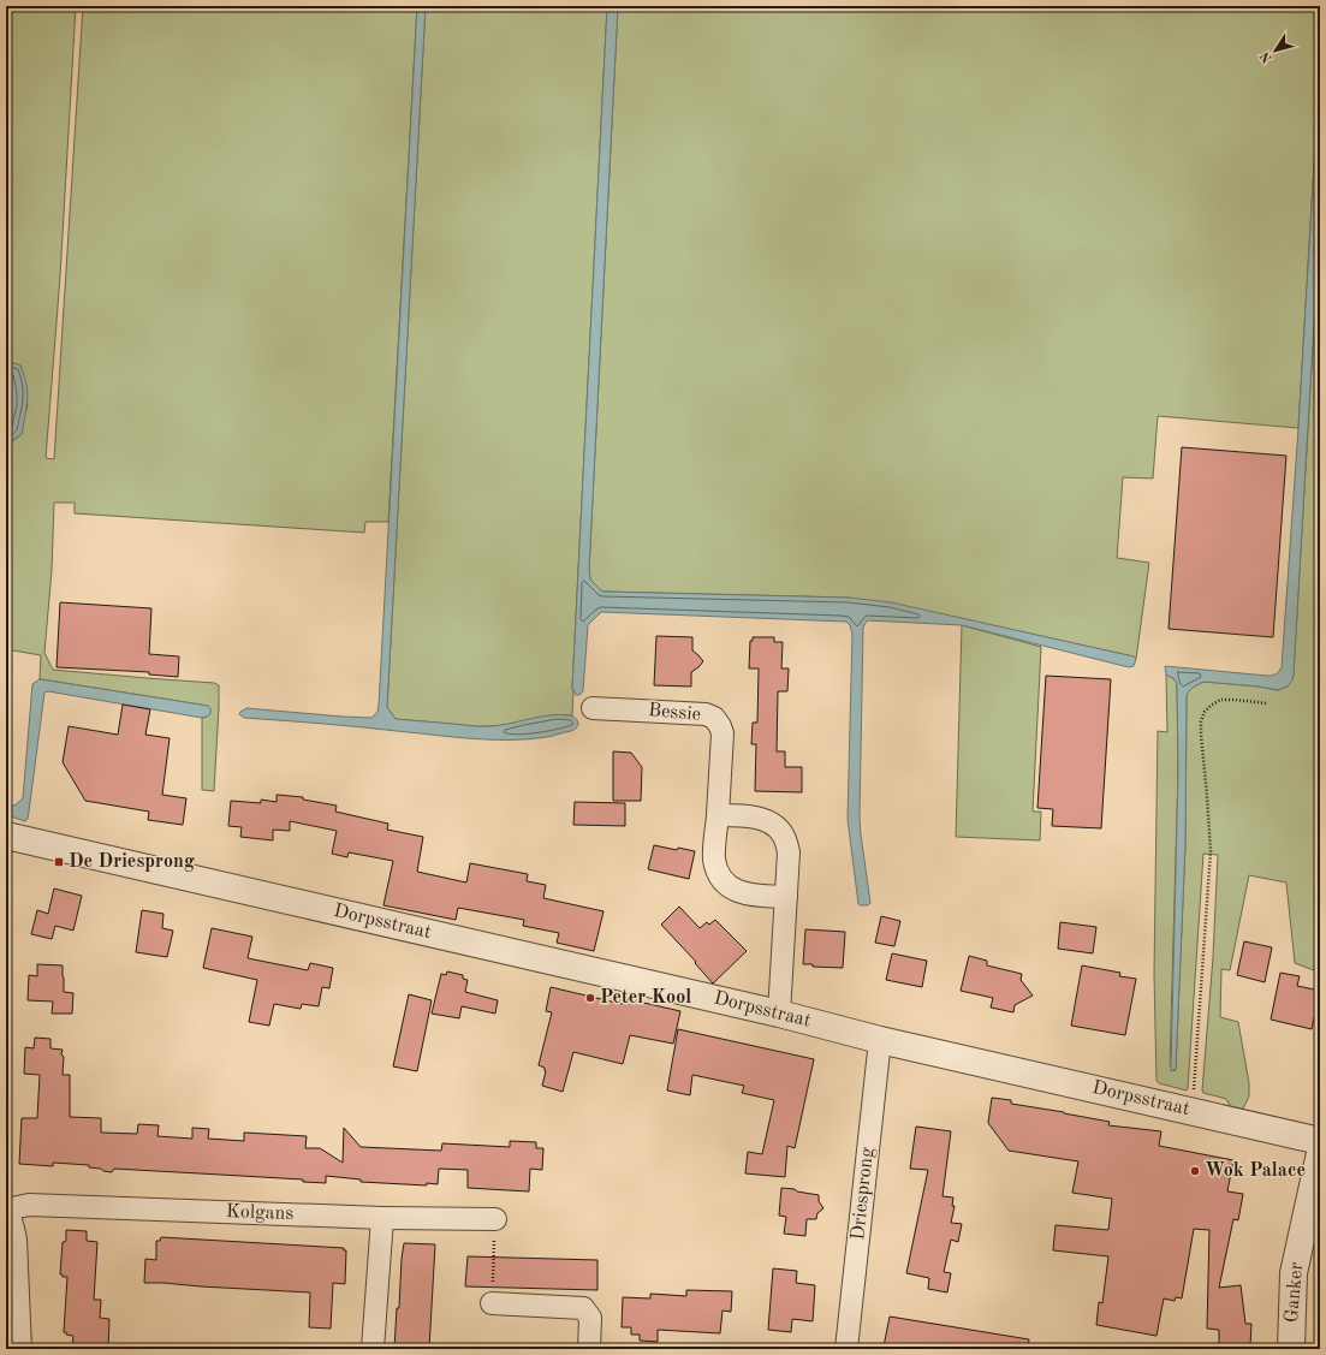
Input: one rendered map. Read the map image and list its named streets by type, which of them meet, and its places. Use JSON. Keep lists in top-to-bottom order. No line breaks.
{"streets":{"street":["Bessie","Dorpsstraat","Driesprong","Kolgans","Ganker"]},"crossings":[["Dorpsstraat","Driesprong"]],"places":{"transit":["De Driesprong"],"other":["Peter Kool","Wok Palace"]},"north":"bottom left"}
